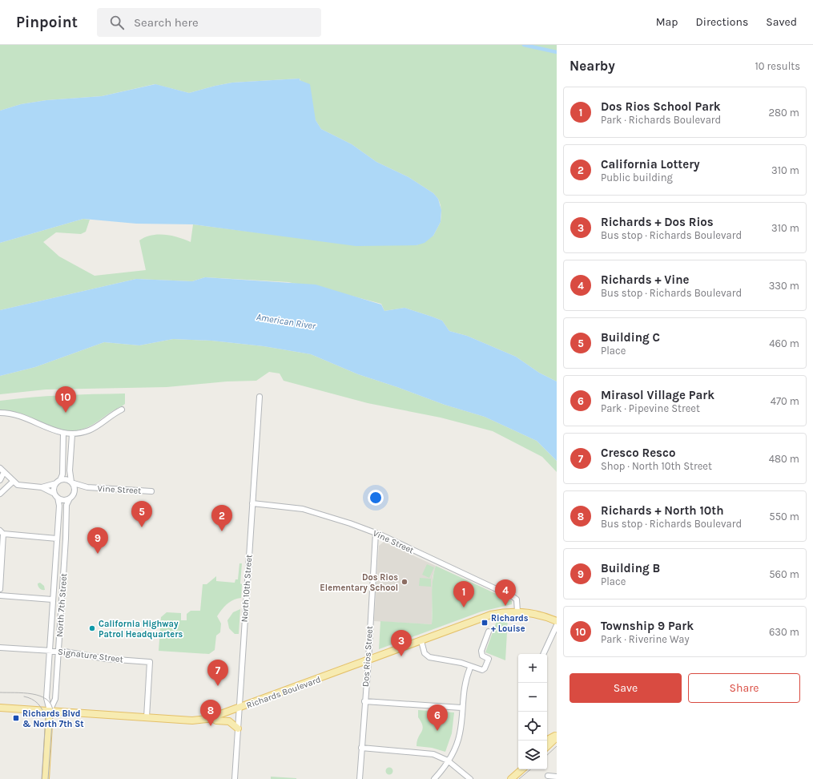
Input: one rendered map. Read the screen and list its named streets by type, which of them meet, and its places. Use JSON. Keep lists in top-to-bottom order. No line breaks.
{"streets":{"main road":["North 7th Street","Richards Boulevard"],"street":["Vine Street","North 10th Street","Signature Street","Dos Rios Street"]},"crossings":[["Vine Street","North 10th Street"],["Vine Street","North 7th Street"],["Vine Street","Dos Rios Street"],["Vine Street","Richards Boulevard"],["North 10th Street","Richards Boulevard"],["North 7th Street","Signature Street"],["North 7th Street","Richards Boulevard"],["Signature Street","Richards Boulevard"],["Dos Rios Street","Richards Boulevard"]],"water":["American River"],"places":{"other":["Dos Rios Elementary School","California Highway Patrol Headquarters"],"transit":["Richards + Louise","Richards Blvd & North 7th St"]},"page":{"header":"Pinpoint","search":"Search here","nav":["Map","Directions","Saved"],"heading":["Nearby","10 results"],"list":[{"mark":"1","name":"Dos Rios School Park","note":"Park · Richards Boulevard","value":"280 m"},{"mark":"2","name":"California Lottery","note":"Public building","value":"310 m"},{"mark":"3","name":"Richards + Dos Rios","note":"Bus stop · Richards Boulevard","value":"310 m"},{"mark":"4","name":"Richards + Vine","note":"Bus stop · Richards Boulevard","value":"330 m"},{"mark":"5","name":"Building C","note":"Place","value":"460 m"},{"mark":"6","name":"Mirasol Village Park","note":"Park · Pipevine Street","value":"470 m"},{"mark":"7","name":"Cresco Resco","note":"Shop · North 10th Street","value":"480 m"},{"mark":"8","name":"Richards + North 10th","note":"Bus stop · Richards Boulevard","value":"550 m"},{"mark":"9","name":"Building B","note":"Place","value":"560 m"},{"mark":"10","name":"Township 9 Park","note":"Park · Riverine Way","value":"630 m"}],"pins":["10","5","2","9","4","1","3","7","8","6"],"map_buttons":["+","−"],"buttons":["Save","Share"]}}
